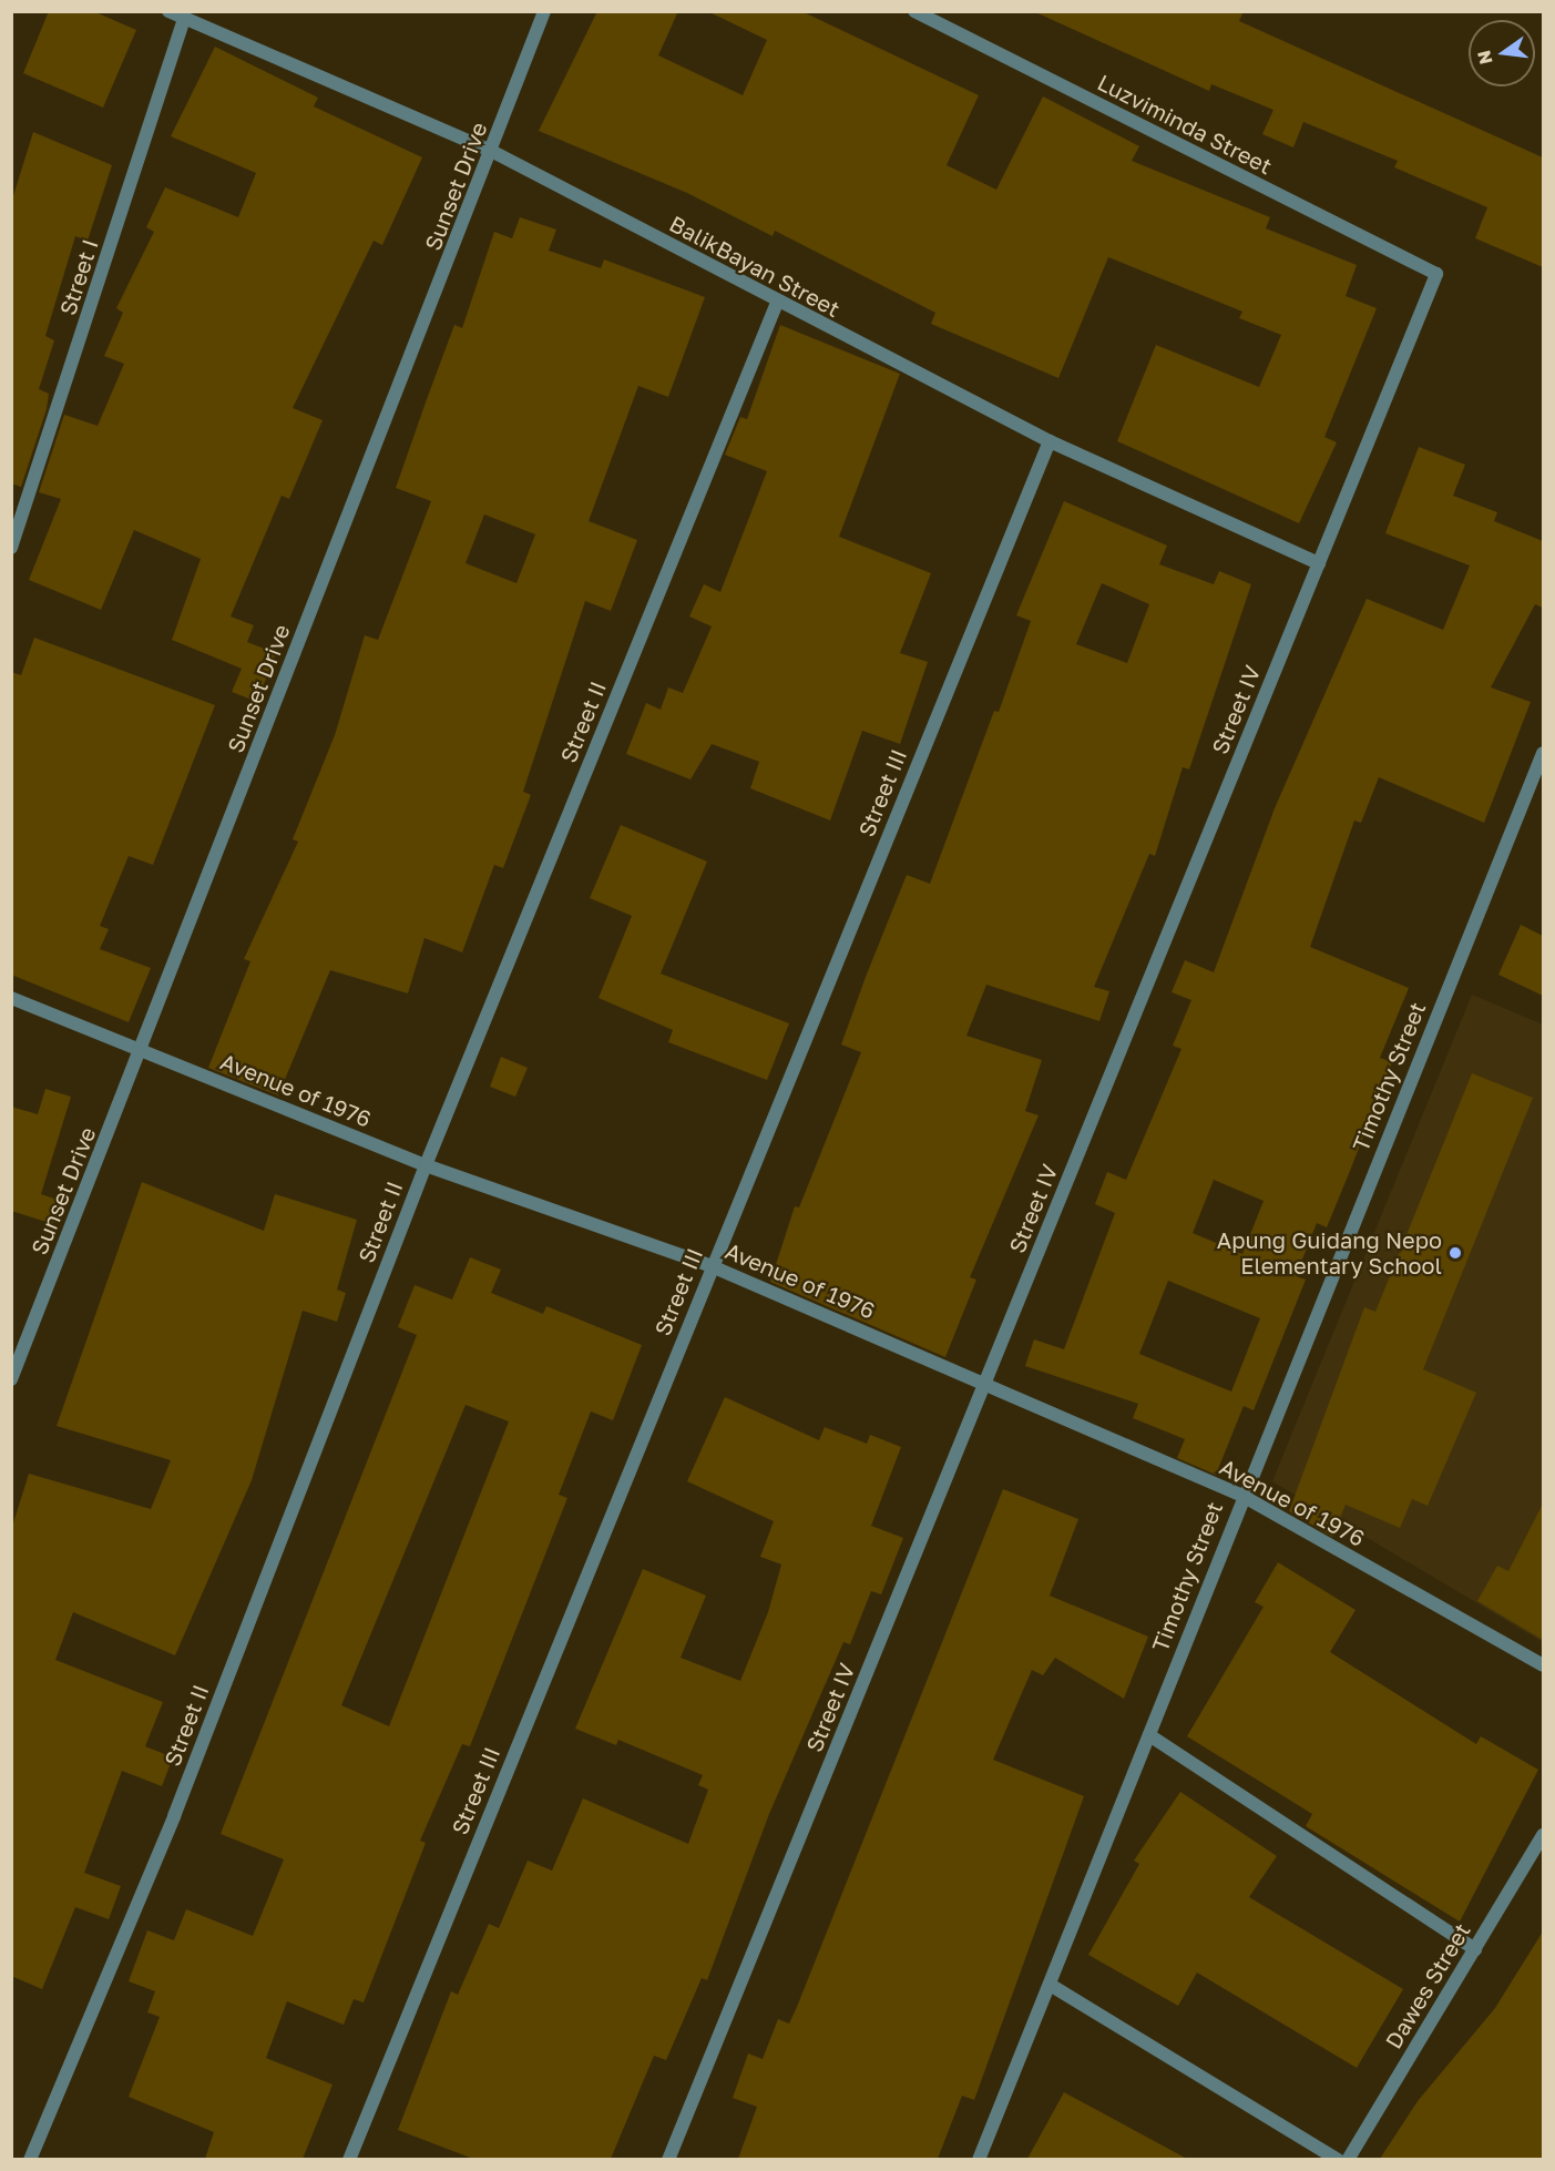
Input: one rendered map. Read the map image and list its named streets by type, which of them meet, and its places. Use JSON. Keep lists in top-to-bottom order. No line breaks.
{"streets":{"street":["Luzviminda Street","Sunset Drive","BalikBayan Street","Street I","Street IV","Street II","Street III","Timothy Street","Avenue of 1976","Dawes Street"]},"crossings":[["Luzviminda Street","Street IV"],["Sunset Drive","BalikBayan Street"],["Sunset Drive","Avenue of 1976"],["BalikBayan Street","Street I"],["BalikBayan Street","Street IV"],["BalikBayan Street","Street II"],["BalikBayan Street","Street III"],["Street IV","Avenue of 1976"],["Street II","Avenue of 1976"],["Street III","Avenue of 1976"],["Timothy Street","Avenue of 1976"]],"places":["Apung Guidang Nepo Elementary School"],"north":"left"}
